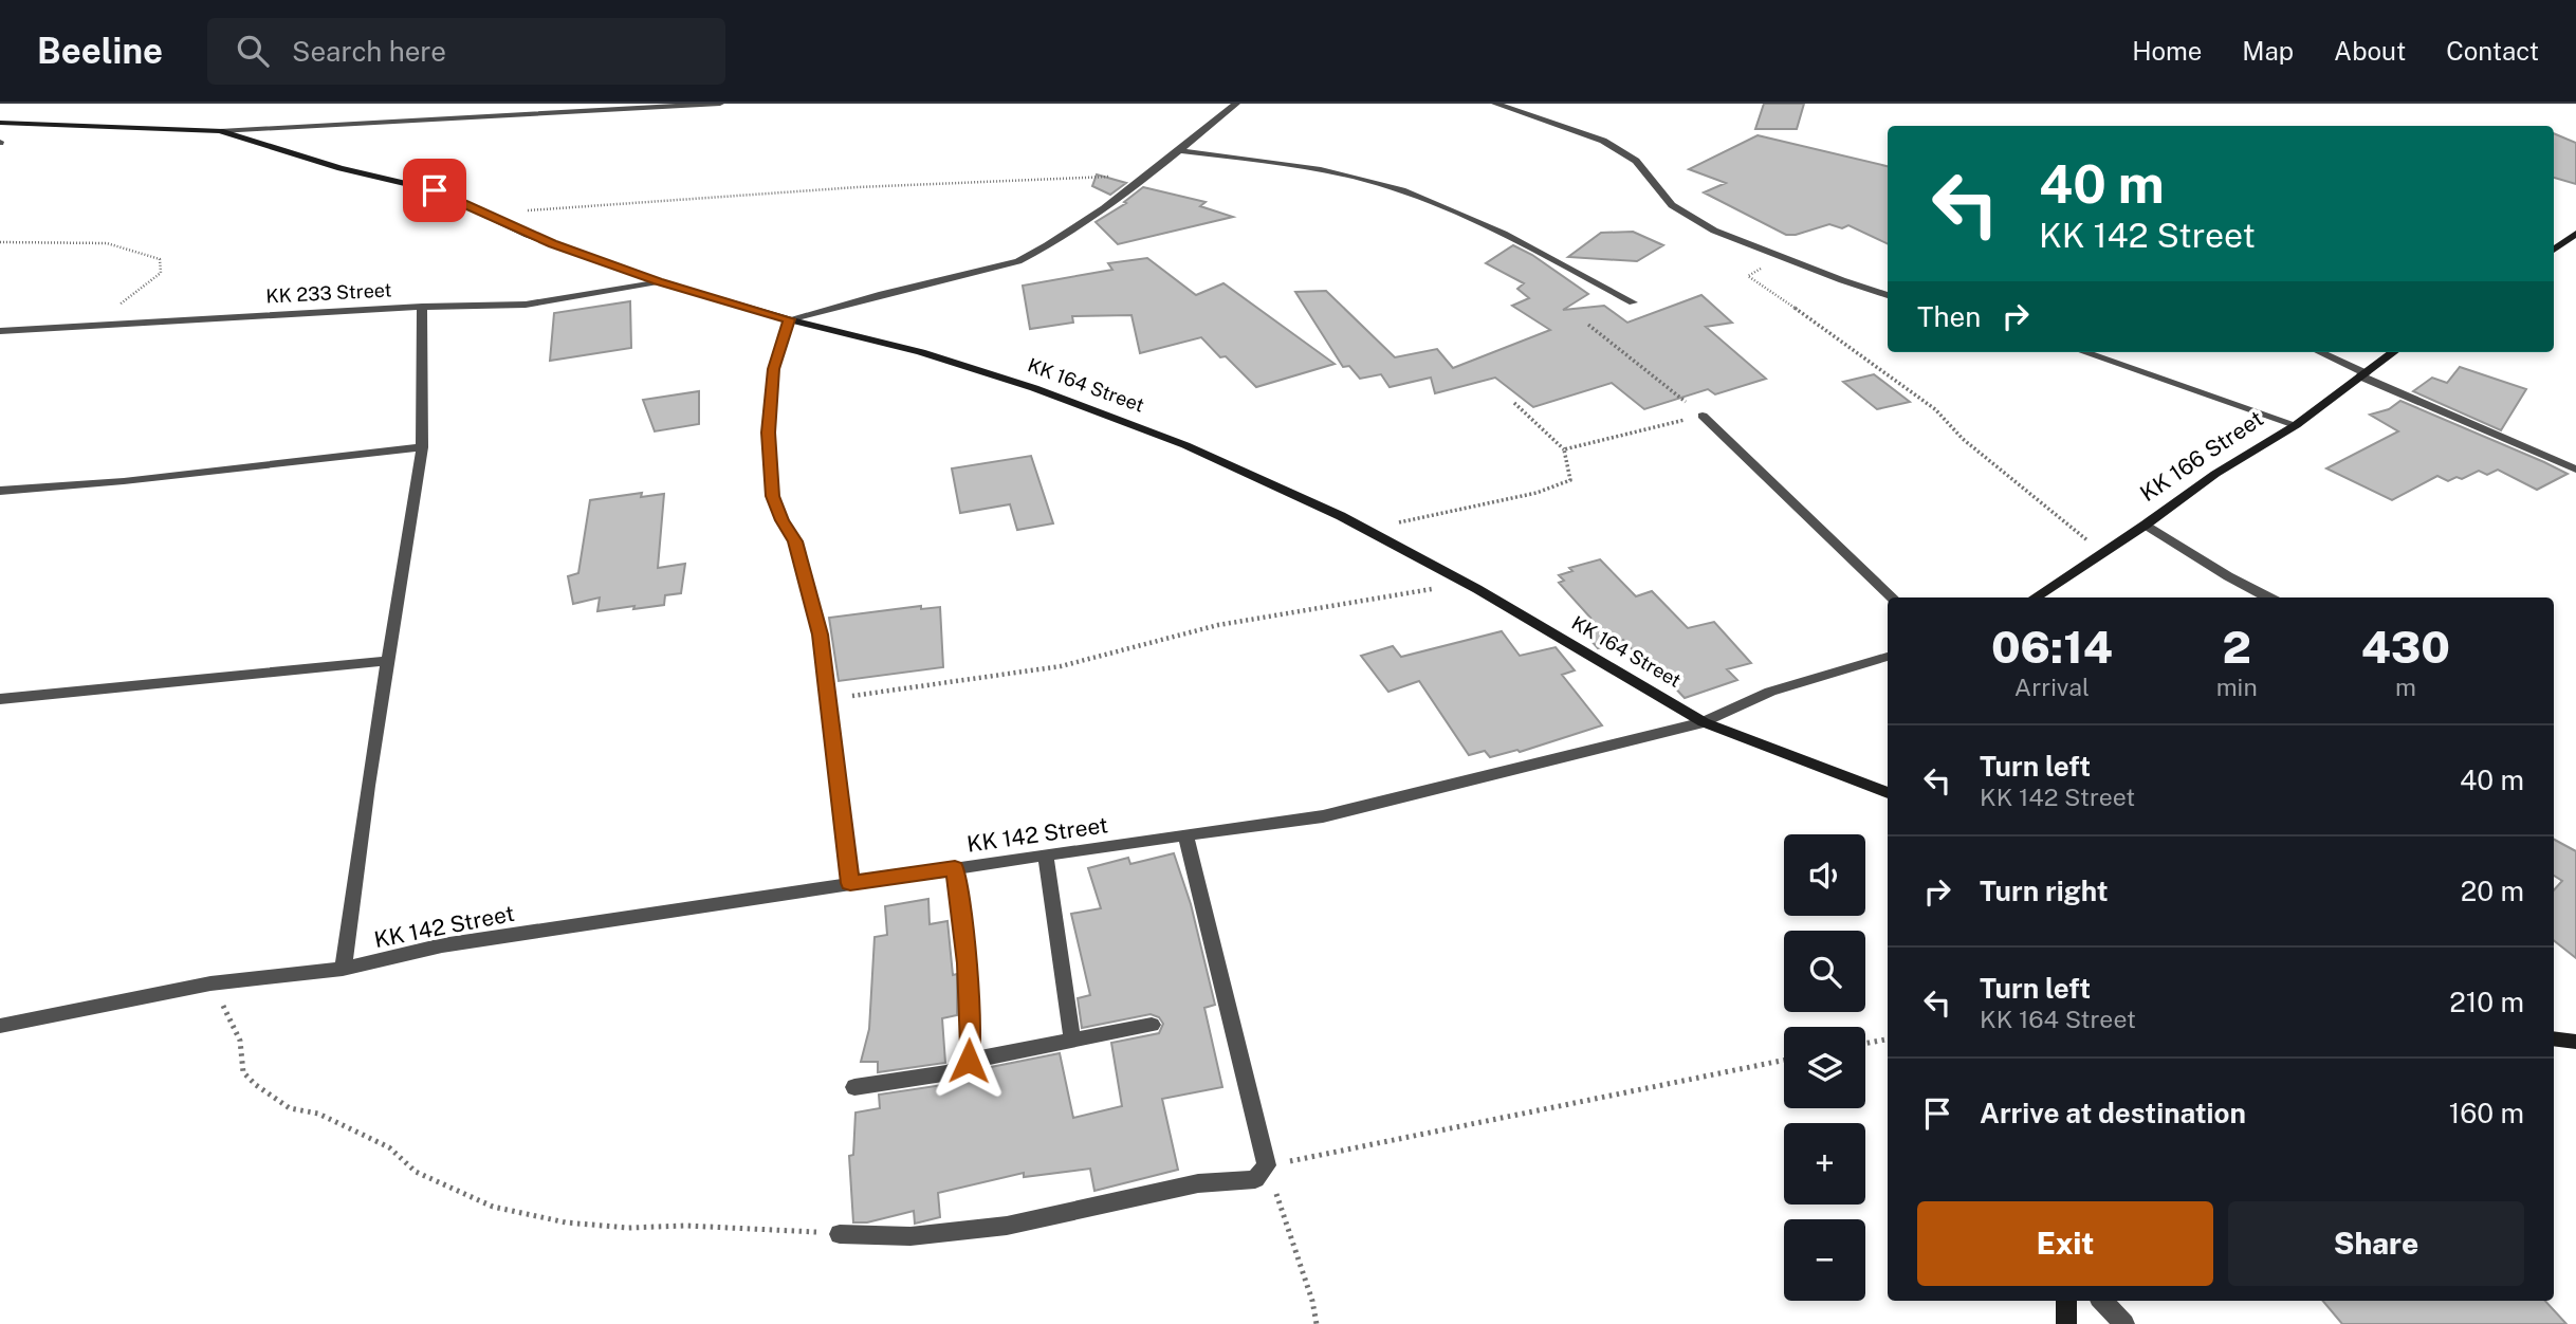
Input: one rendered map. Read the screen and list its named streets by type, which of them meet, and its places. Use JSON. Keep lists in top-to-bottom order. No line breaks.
{"streets":{"main road":["KK 164 Street","KK 166 Street"],"street":["KK 233 Street","KK 142 Street"]},"crossings":[["KK 233 Street","KK 164 Street"],["KK 164 Street","KK 142 Street"]],"page":{"header":"Beeline","search":"Search here","nav":["Home","Map","About","Contact"],"turn":["40 m","KK 142 Street"],"then":"Then","eta":["06:14","Arrival","2","min","430","m"],"list":[{"name":"Turn left","note":"KK 142 Street","value":"40 m"},{"name":"Turn right","value":"20 m"},{"name":"Turn left","note":"KK 164 Street","value":"210 m"},{"name":"Arrive at destination","value":"160 m"}],"map_buttons":["+","−"],"buttons":["Exit","Share"]}}
